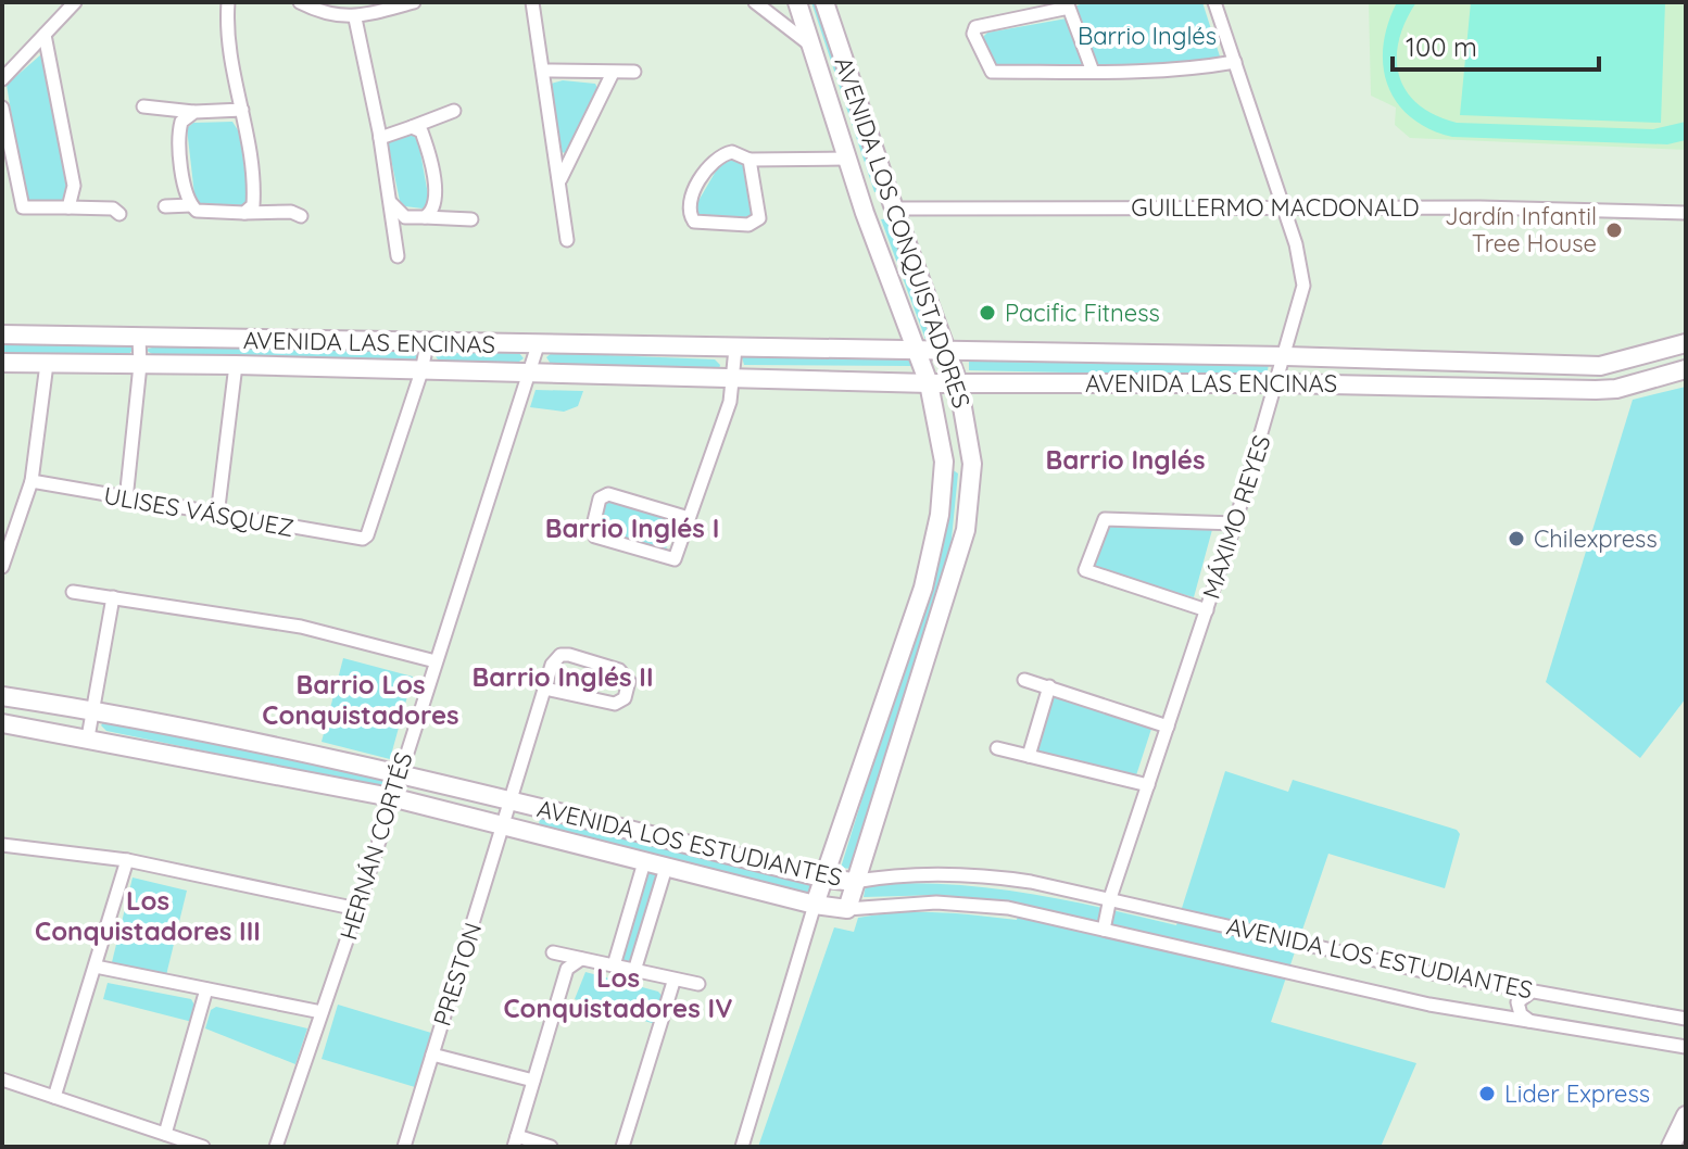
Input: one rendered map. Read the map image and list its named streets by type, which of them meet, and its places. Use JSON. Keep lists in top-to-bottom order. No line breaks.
{"streets":{"street":["GUILLERMO MACDONALD","AVENIDA LOS CONQUISTADORES","AVENIDA LAS ENCINAS","ULISES VÁSQUEZ","MÁXIMO REYES","AVENIDA LOS ESTUDIANTES","HERNÁN CORTÉS","PRESTON"]},"crossings":[["GUILLERMO MACDONALD","AVENIDA LOS CONQUISTADORES"],["GUILLERMO MACDONALD","MÁXIMO REYES"],["AVENIDA LOS CONQUISTADORES","AVENIDA LAS ENCINAS"],["AVENIDA LOS CONQUISTADORES","AVENIDA LOS ESTUDIANTES"],["AVENIDA LAS ENCINAS","ULISES VÁSQUEZ"],["AVENIDA LAS ENCINAS","MÁXIMO REYES"],["AVENIDA LAS ENCINAS","HERNÁN CORTÉS"],["MÁXIMO REYES","AVENIDA LOS ESTUDIANTES"],["AVENIDA LOS ESTUDIANTES","HERNÁN CORTÉS"],["AVENIDA LOS ESTUDIANTES","PRESTON"]],"districts":["Barrio Inglés","Barrio Inglés I","Barrio Inglés II","Barrio Los Conquistadores","Los Conquistadores III","Los Conquistadores IV"],"parks":["Barrio Inglés"],"places":["Jardín Infantil Tree House","Pacific Fitness","Chilexpress","Lider Express"],"scale_bar":"100 m"}
